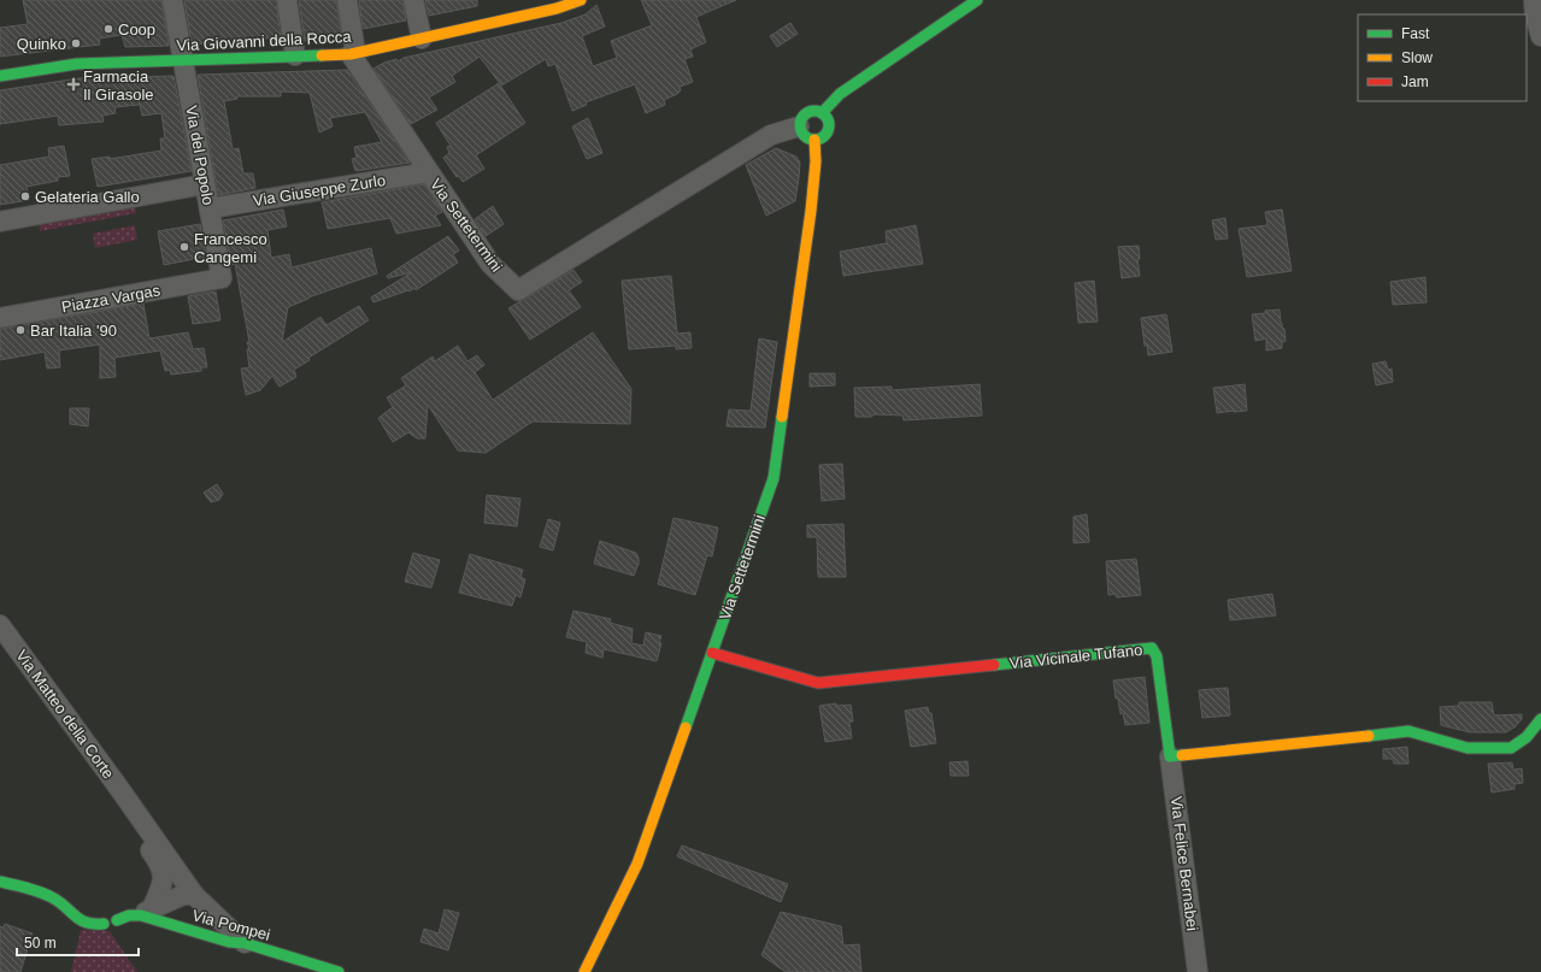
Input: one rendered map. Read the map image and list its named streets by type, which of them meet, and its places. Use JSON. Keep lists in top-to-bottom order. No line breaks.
{"streets":{"street":["Via Giovanni della Rocca","Via del Popolo","Via Giuseppe Zurlo","Via Settetermini","Piazza Vargas","Via Vicinale Tufano","Via Matteo della Corte","Via Felice Bernabei","Via Pompei"]},"crossings":[["Via Giovanni della Rocca","Via del Popolo"],["Via Giovanni della Rocca","Via Settetermini"],["Via del Popolo","Via Giuseppe Zurlo"],["Via del Popolo","Piazza Vargas"],["Via Giuseppe Zurlo","Via Settetermini"],["Via Settetermini","Via Vicinale Tufano"],["Via Vicinale Tufano","Via Felice Bernabei"],["Via Matteo della Corte","Via Pompei"]],"places":{"other":["Coop","Quinko","Gelateria Gallo","Francesco Cangemi","Bar Italia '90"],"health":["Farmacia Il Girasole"]},"legend":["Fast","Slow","Jam"],"scale_bar":"50 m"}
